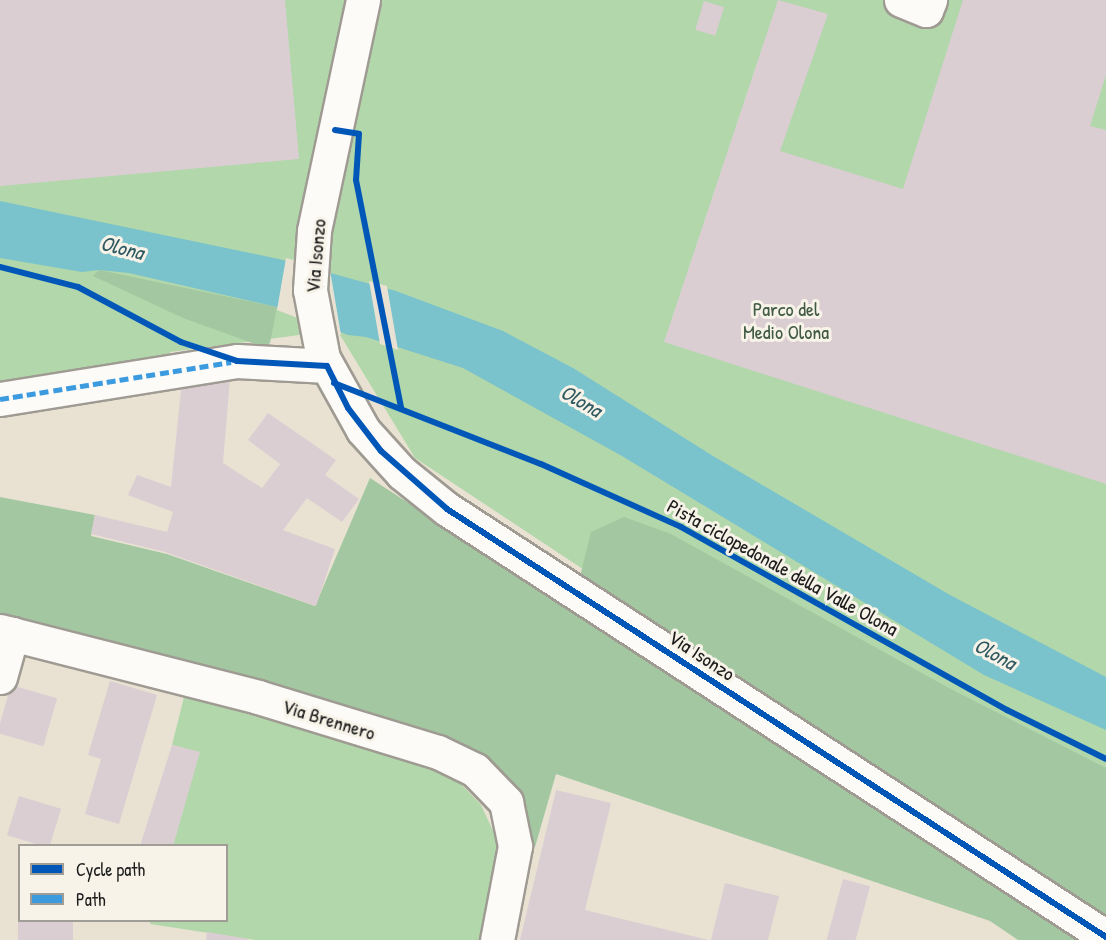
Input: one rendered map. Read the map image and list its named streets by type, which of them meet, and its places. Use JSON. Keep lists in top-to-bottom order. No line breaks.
{"streets":{"street":["Via Isonzo","Via Brennero"],"cycle path":["Pista ciclopedonale della Valle Olona"]},"water":["Olona"],"parks":["Parco del Medio Olona"],"legend":["Cycle path","Path"]}
